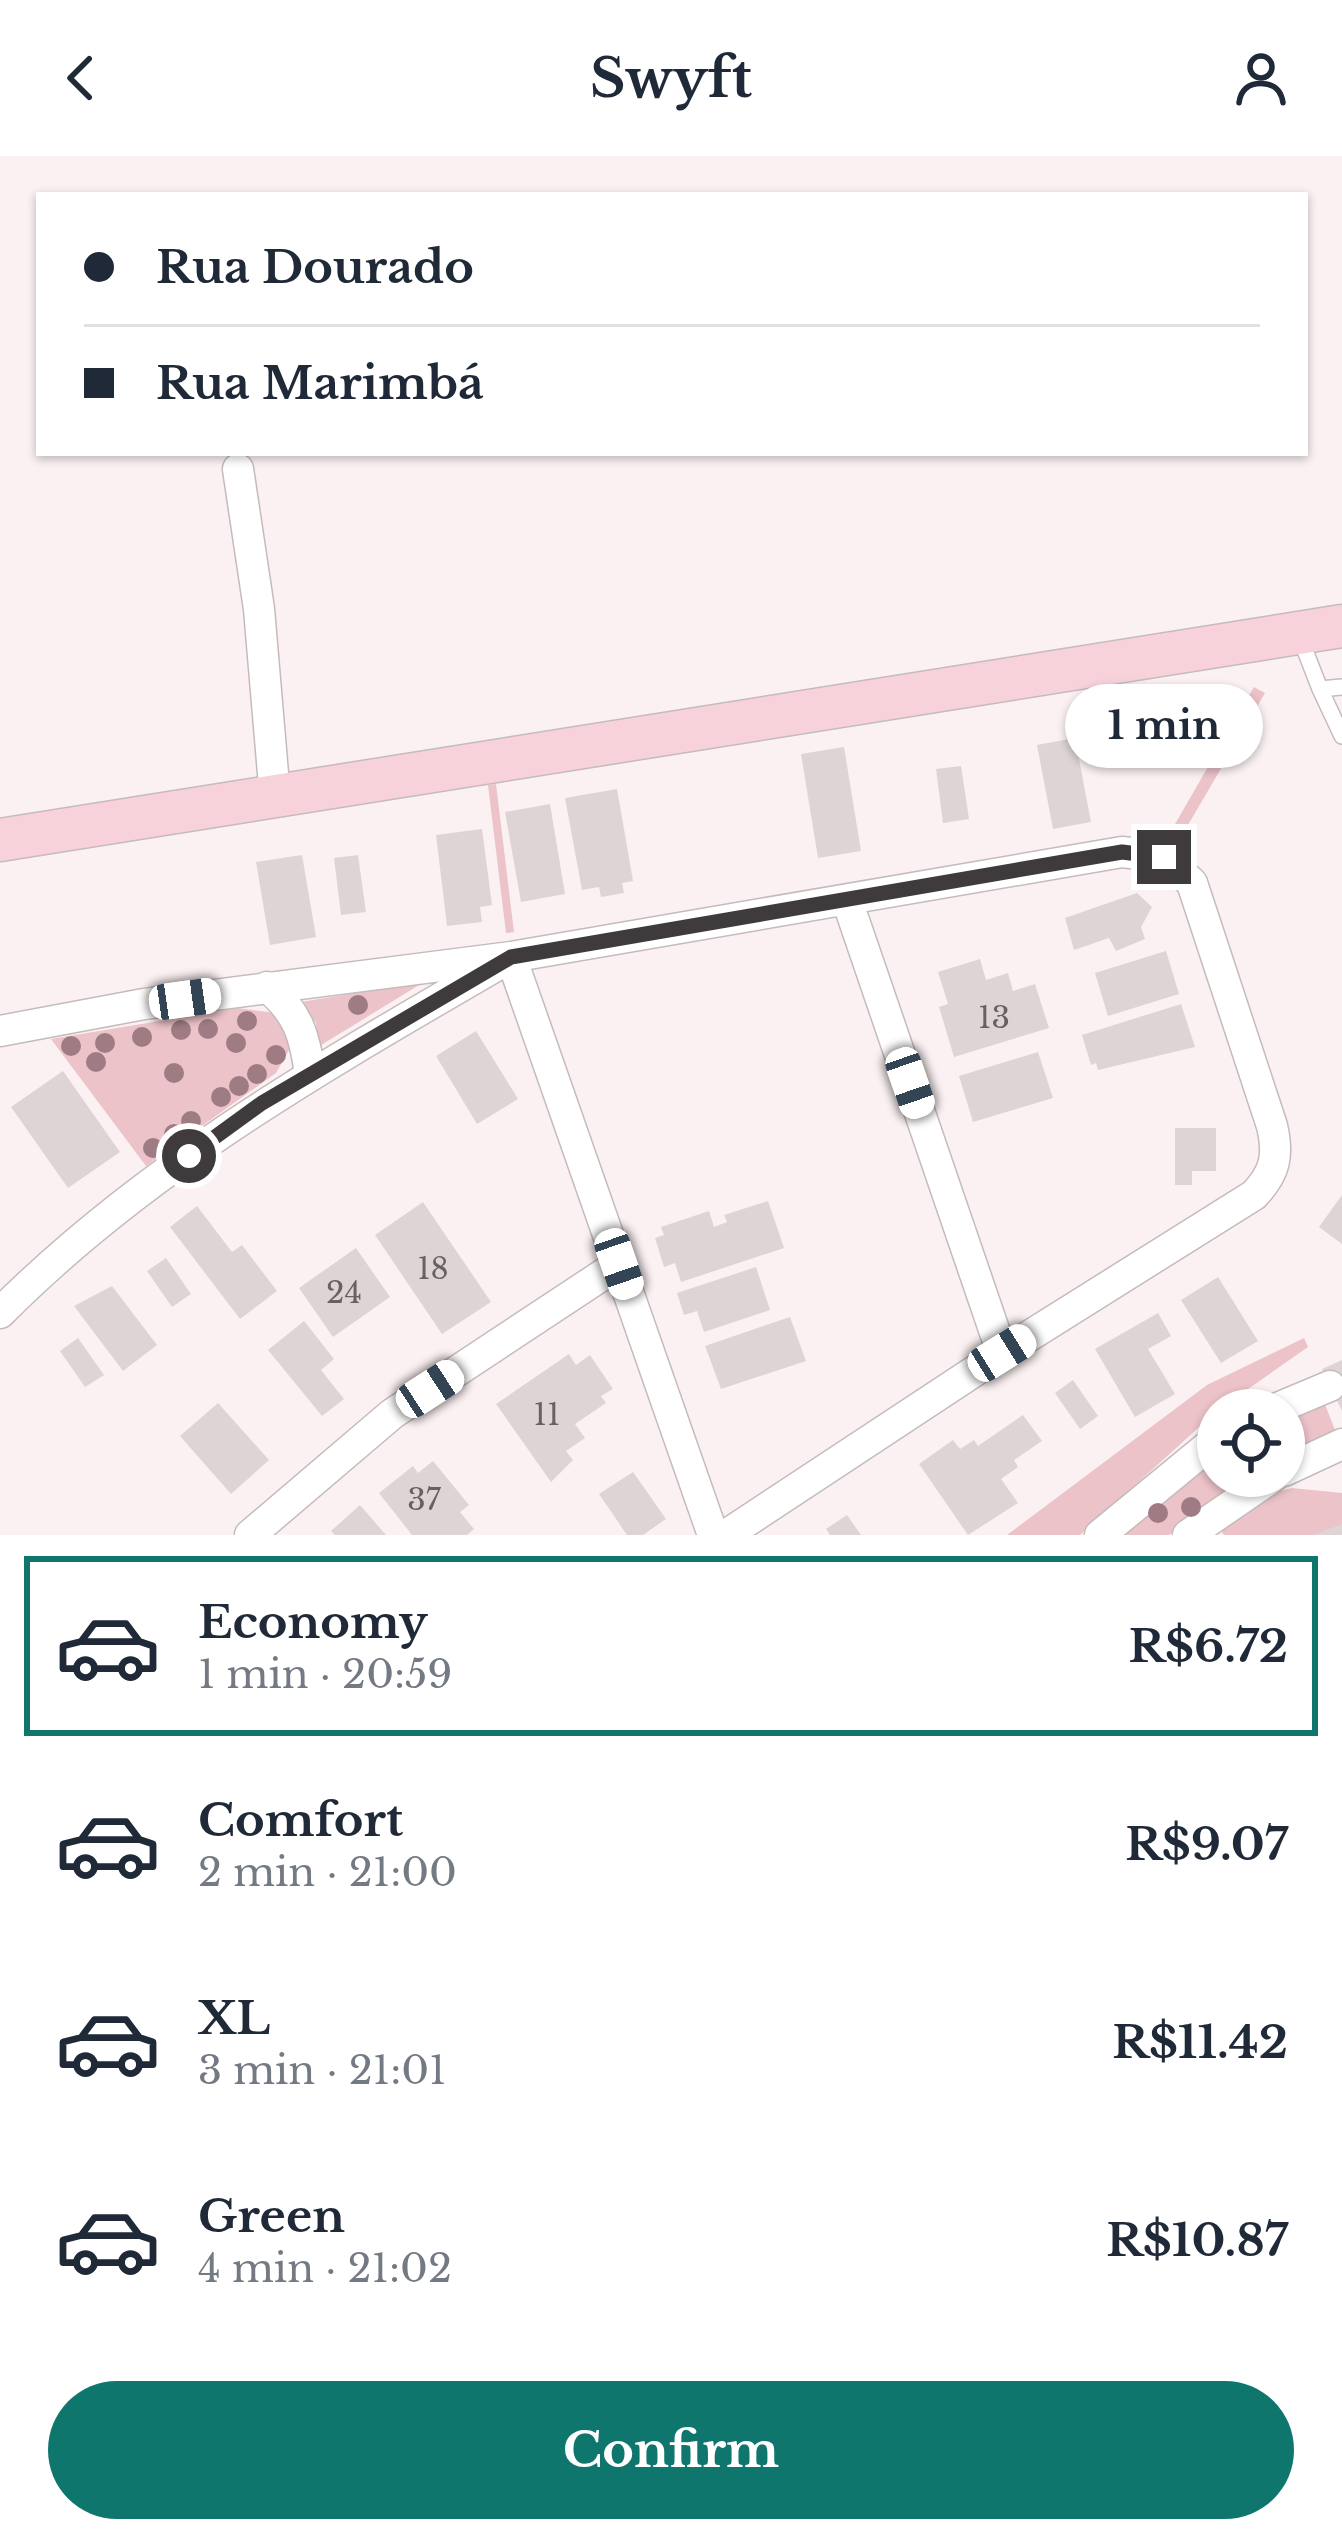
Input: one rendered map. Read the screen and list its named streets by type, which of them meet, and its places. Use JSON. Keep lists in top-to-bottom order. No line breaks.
{"house_numbers":["13","18","24","11","37"],"page":{"header":"Swyft","banner":["Rua Dourado","Rua Marimbá"],"bubble":"1 min","list":[{"name":"Economy","note":"1 min · 20:59","value":"R$6.72"},{"name":"Comfort","note":"2 min · 21:00","value":"R$9.07"},{"name":"XL","note":"3 min · 21:01","value":"R$11.42"},{"name":"Green","note":"4 min · 21:02","value":"R$10.87"}],"buttons":"Confirm"}}
